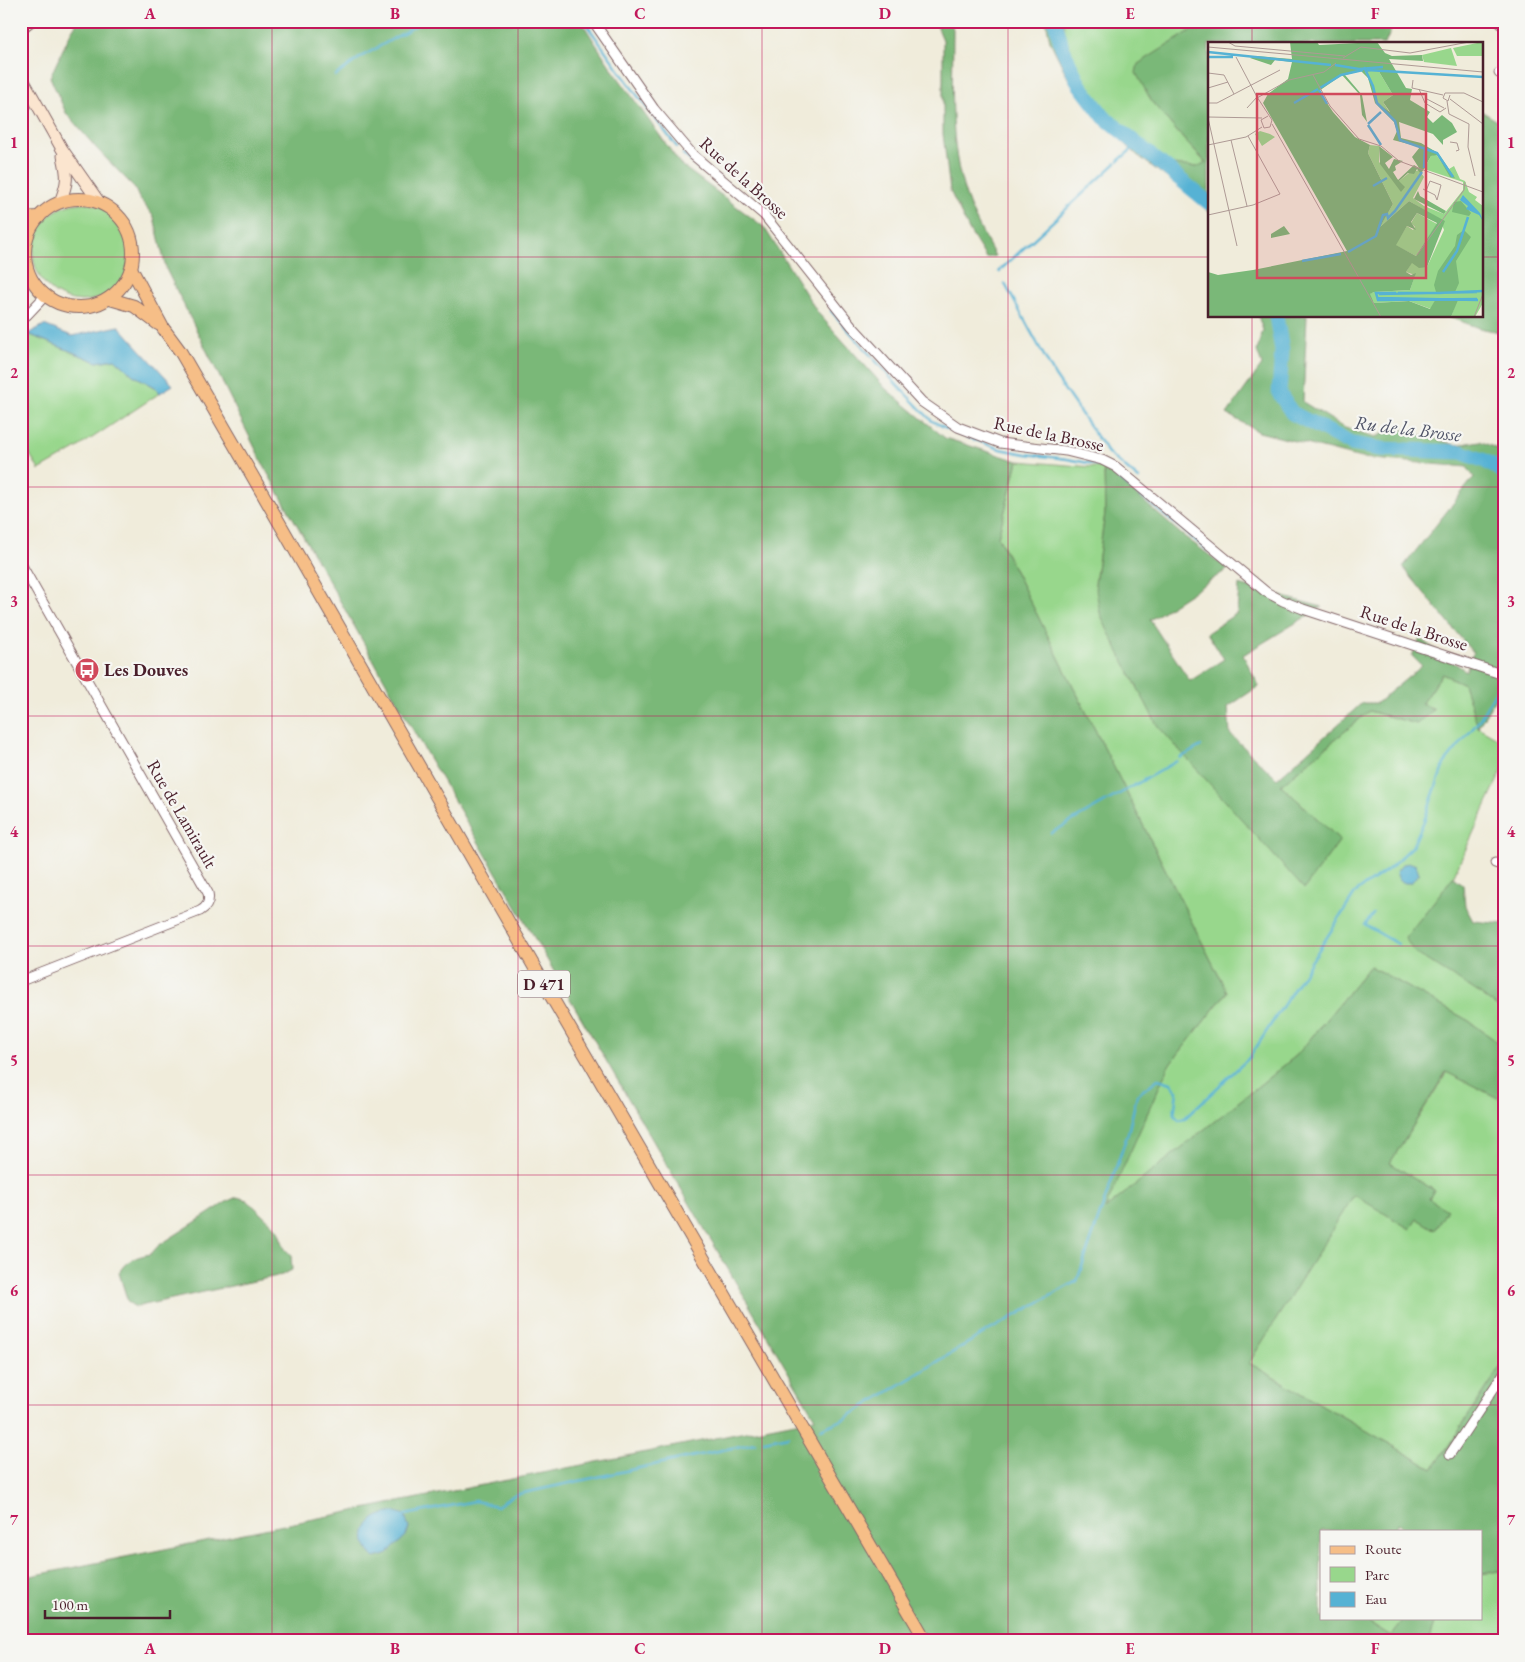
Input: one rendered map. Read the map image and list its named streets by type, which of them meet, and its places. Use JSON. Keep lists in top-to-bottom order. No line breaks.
{"streets":{"main road":["D 471"],"street":["Rue de la Brosse","Rue de Lamirault"]},"water":["Ru de la Brosse"],"places":{"bus stop":["Les Douves"]},"legend":["Route","Parc","Eau"],"scale_bar":"100 m","grid":{"columns":["A","B","C","D","E","F"],"rows":["1","2","3","4","5","6","7"]}}
